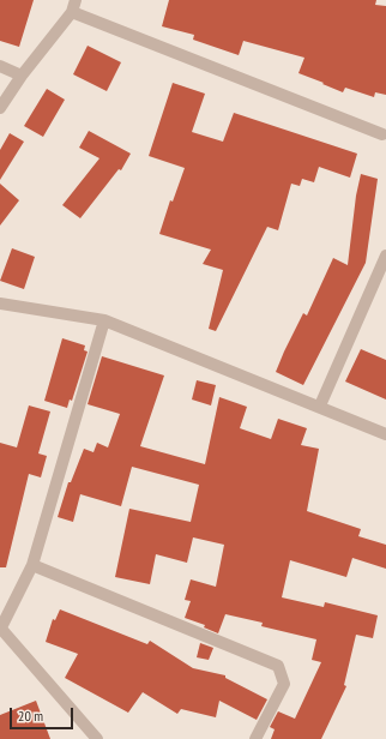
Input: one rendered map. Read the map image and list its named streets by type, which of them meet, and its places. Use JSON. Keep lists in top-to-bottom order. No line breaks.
{"scale_bar":"20 m"}
